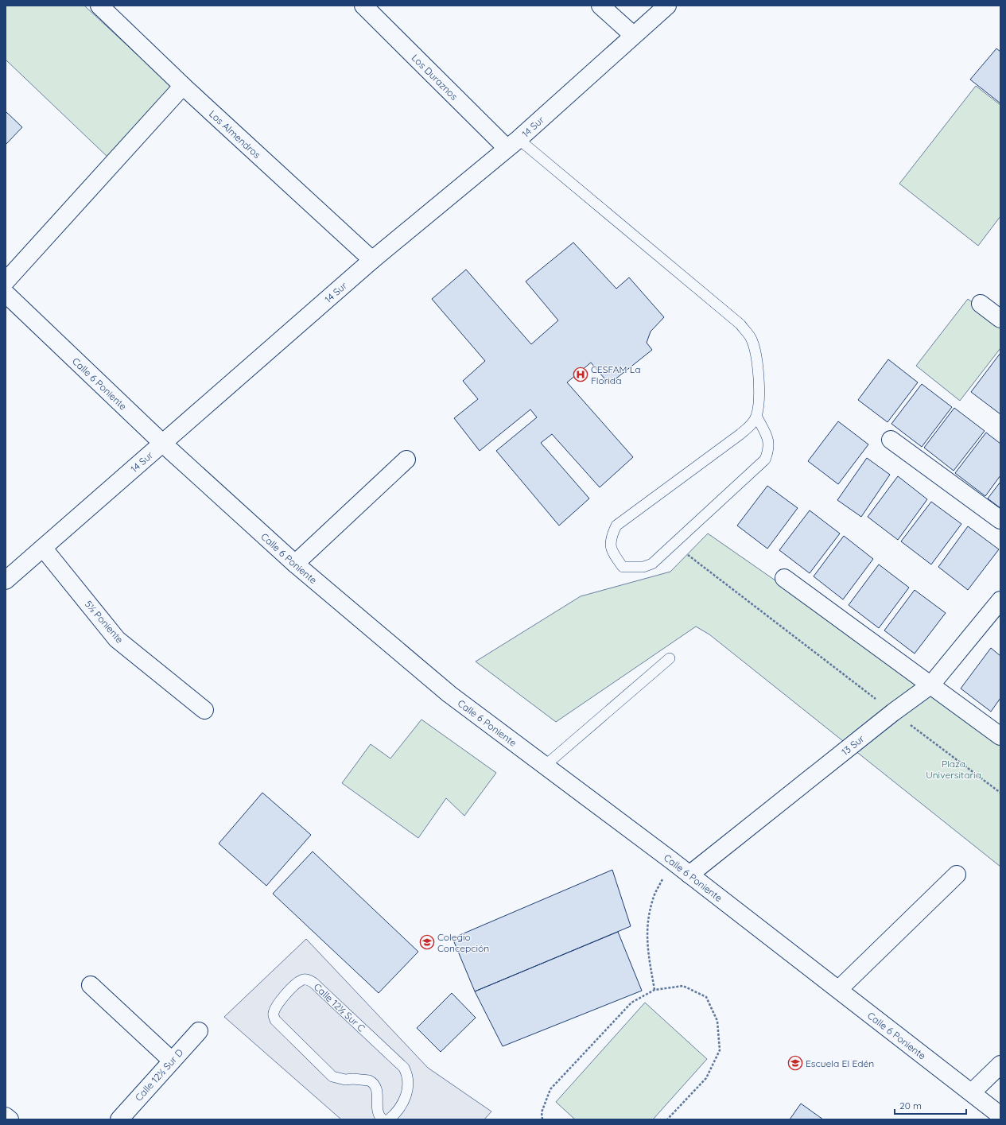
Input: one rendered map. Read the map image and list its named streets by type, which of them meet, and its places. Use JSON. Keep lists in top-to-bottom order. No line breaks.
{"streets":{"street":["Los Duraznos","14 Sur","Los Almendros","Calle 6 Poniente","5½ Poniente","13 Sur","Calle 12½ Sur D"],"lane":["Calle 12½ Sur C"]},"crossings":[["Los Duraznos","14 Sur"],["14 Sur","Los Almendros"],["14 Sur","Calle 6 Poniente"],["14 Sur","5½ Poniente"],["Calle 6 Poniente","13 Sur"]],"parks":["Plaza Universitaria"],"places":{"hospital":["CESFAM La Florida"],"school or university":["Colegio Concepción","Escuela El Edén"]},"scale_bar":"20 m"}
